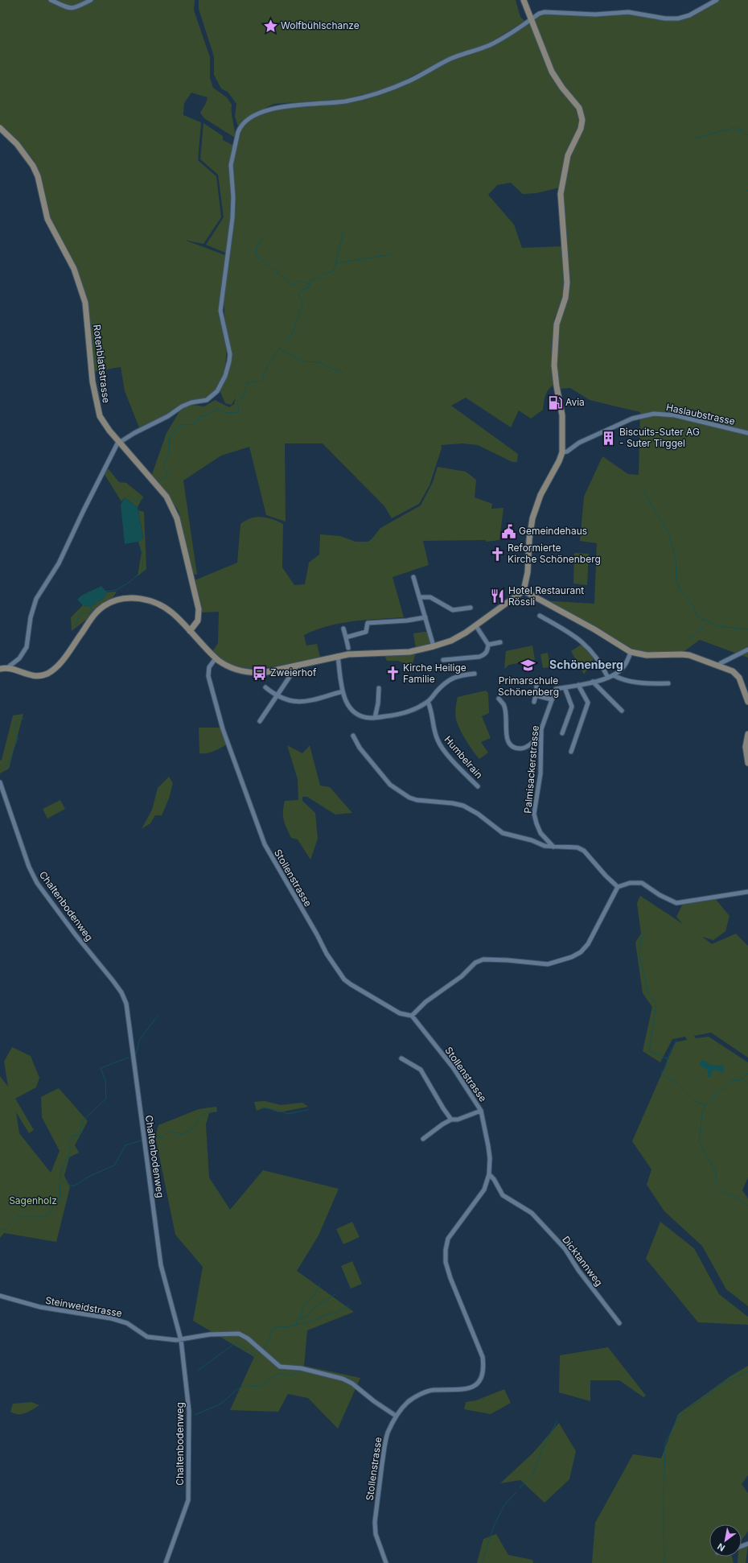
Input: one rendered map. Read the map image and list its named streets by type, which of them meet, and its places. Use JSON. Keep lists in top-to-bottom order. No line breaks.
{"streets":{"street":["Rotenblattstrasse","Haslaubstrasse","Humbelrain","Palmisackerstrasse","Stollenstrasse","Chaltenbodenweg","Dicktannweg","Steinweidstrasse"]},"crossings":[["Stollenstrasse","Dicktannweg"],["Stollenstrasse","Steinweidstrasse"],["Chaltenbodenweg","Steinweidstrasse"]],"districts":["Schönenberg"],"parks":["Sagenholz"],"places":{"place":["Wolfbühlschanze"],"fuel station":["Avia"],"building":["Biscuits-Suter AG - Suter Tirggel"],"public building":["Gemeindehaus"],"church":["Reformierte Kirche Schönenberg","Kirche Heilige Familie"],"restaurant":["Hotel Restaurant Rössli"],"school or university":["Primarschule Schönenberg"],"bus stop":["Zweierhof"]},"north":"bottom left"}
